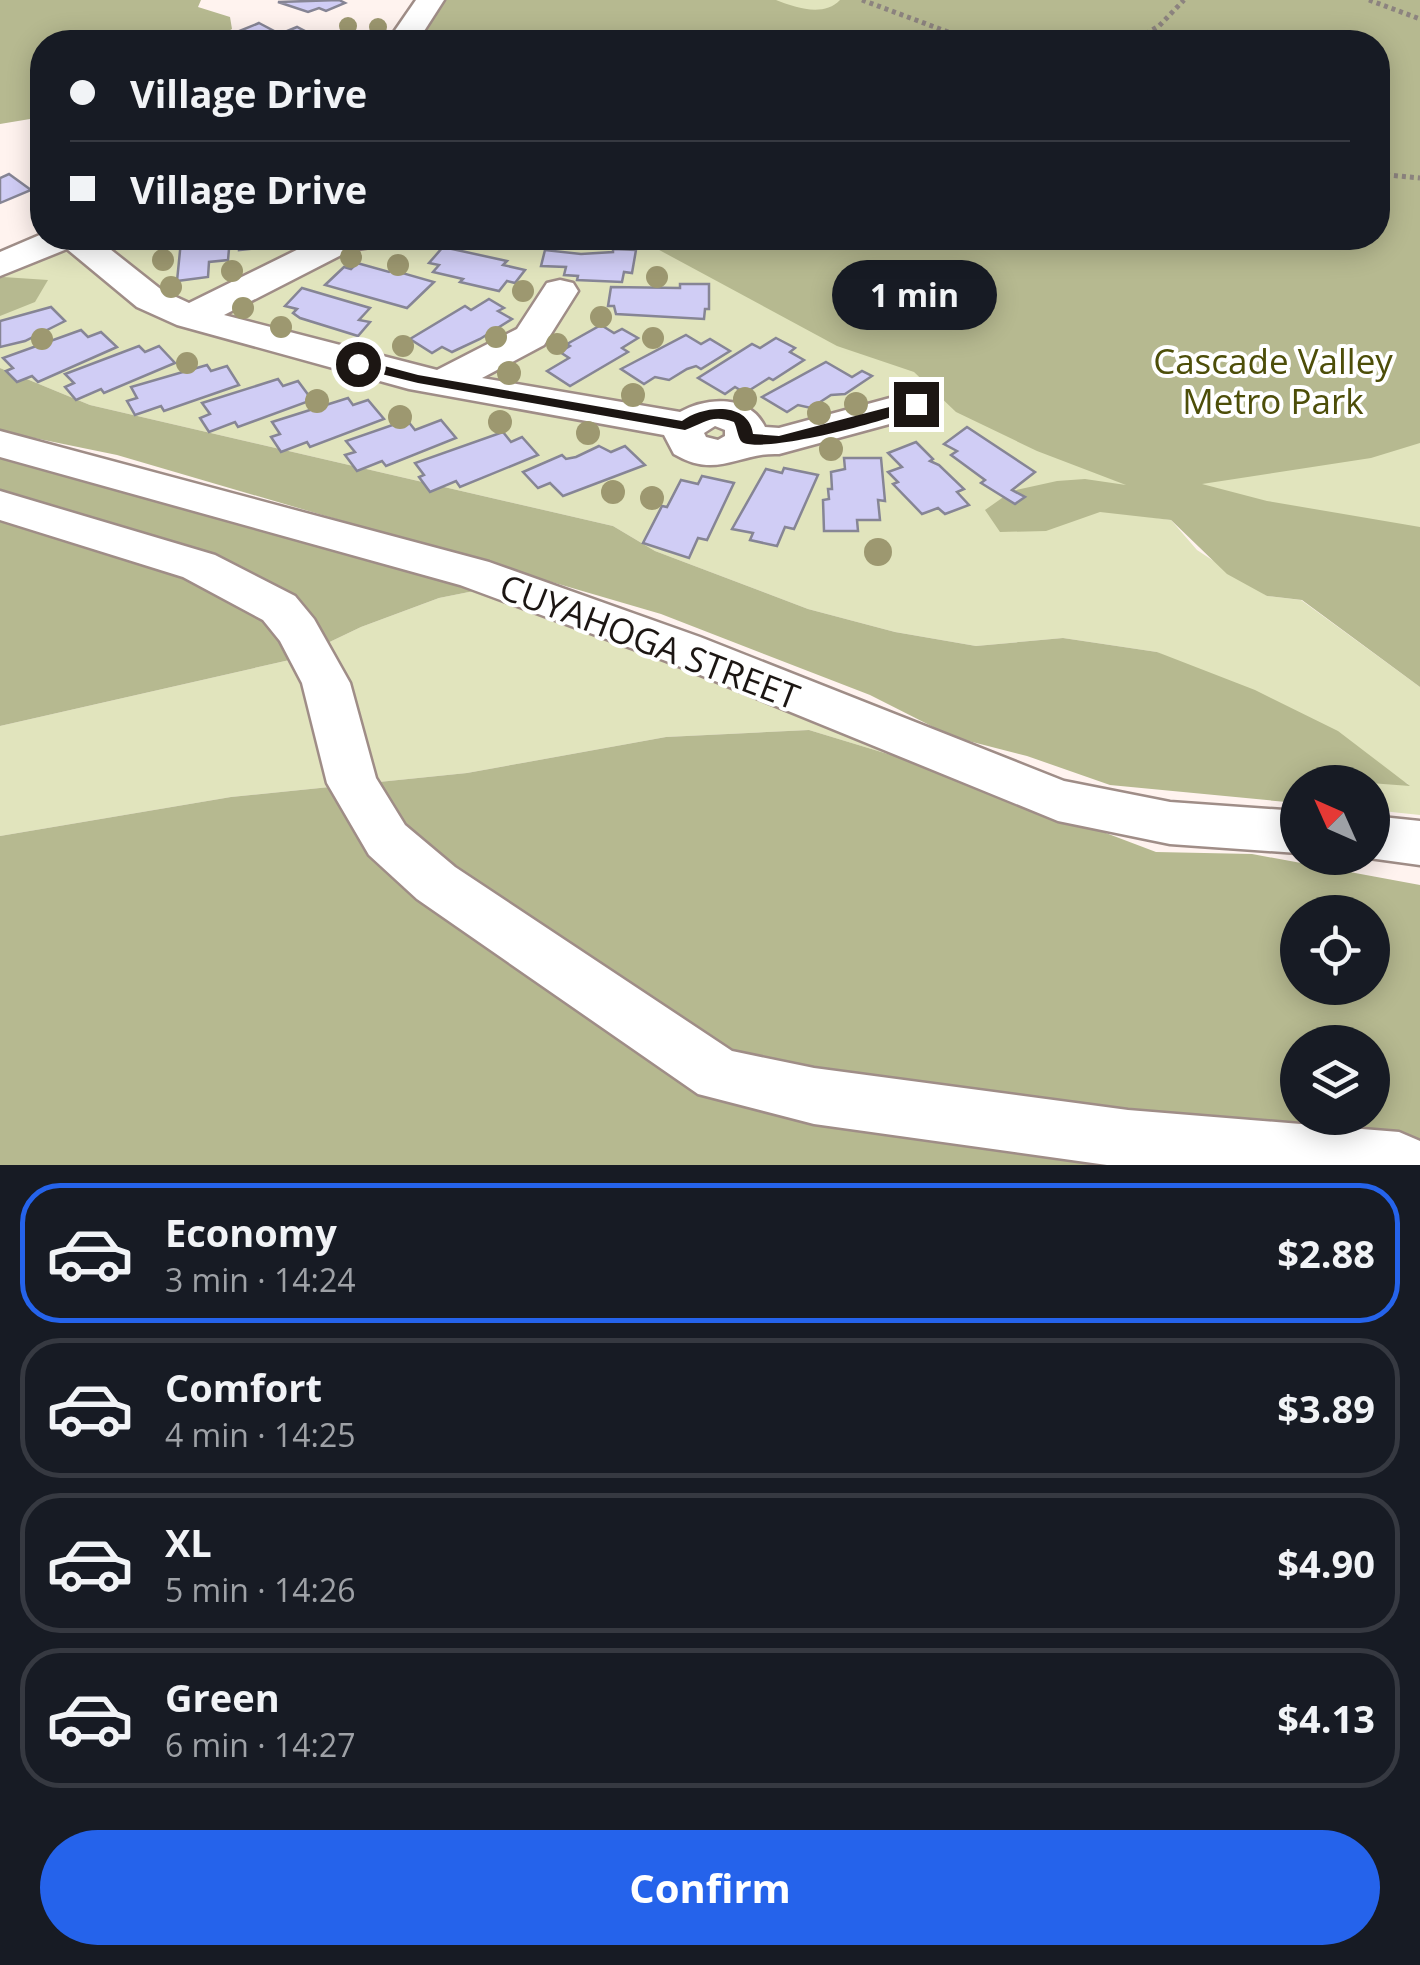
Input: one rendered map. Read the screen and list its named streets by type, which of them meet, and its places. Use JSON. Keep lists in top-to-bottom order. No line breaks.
{"streets":{"street":["CUYAHOGA STREET"]},"parks":["Cascade Valley Metro Park"],"north":"top left","page":{"banner":["Village Drive","Village Drive"],"bubble":"1 min","list":[{"name":"Economy","note":"3 min · 14:24","value":"$2.88"},{"name":"Comfort","note":"4 min · 14:25","value":"$3.89"},{"name":"XL","note":"5 min · 14:26","value":"$4.90"},{"name":"Green","note":"6 min · 14:27","value":"$4.13"}],"buttons":"Confirm"}}
